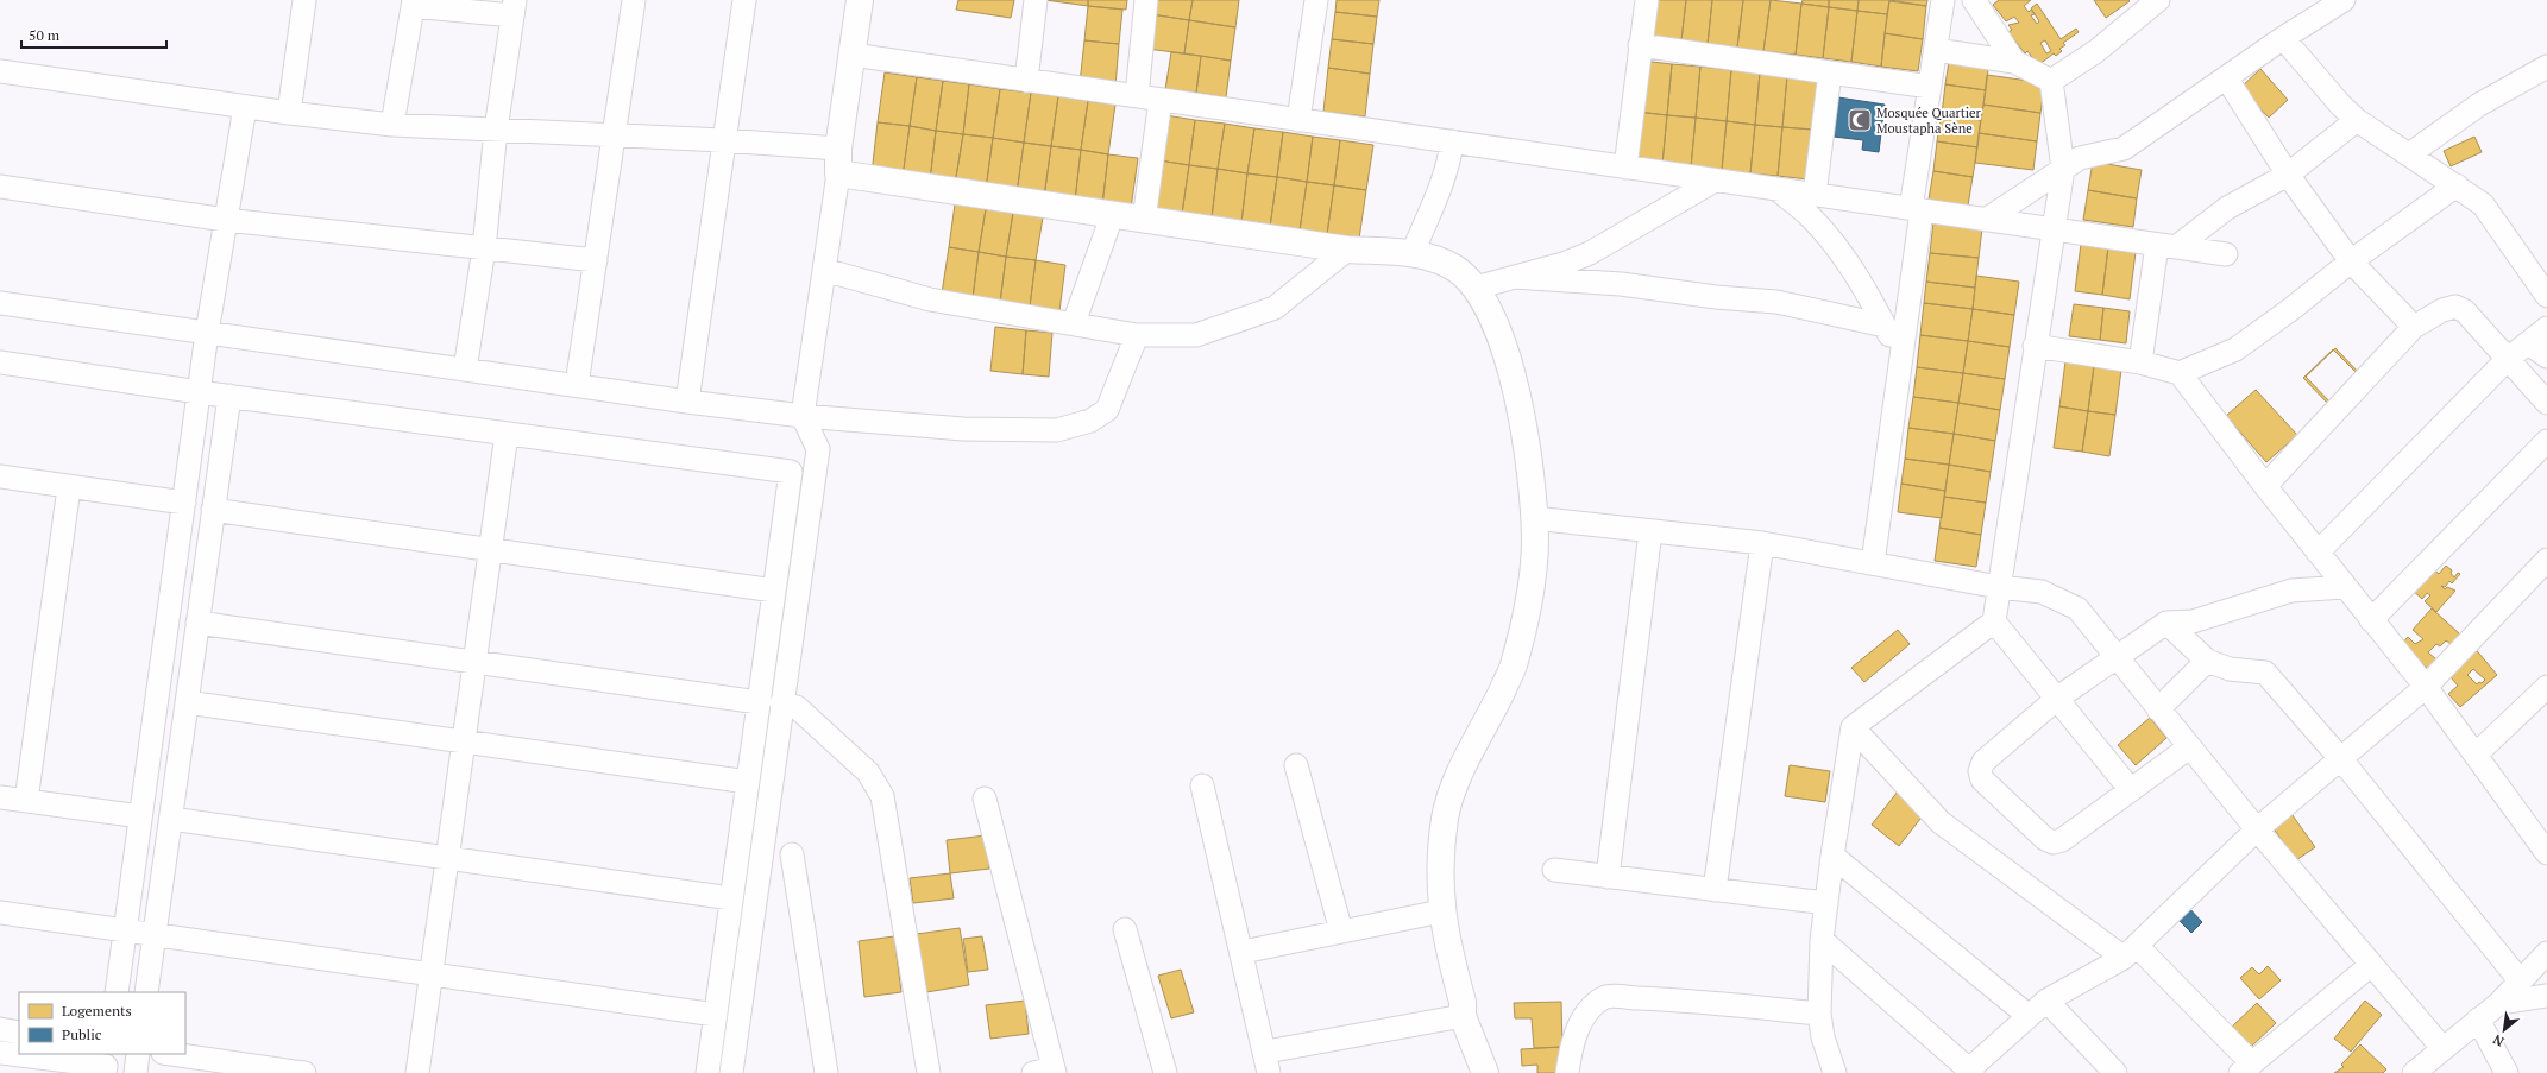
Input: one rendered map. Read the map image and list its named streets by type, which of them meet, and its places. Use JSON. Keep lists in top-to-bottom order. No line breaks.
{"places":{"mosque":["Mosquée Quartier Moustapha Sène"]},"legend":["Logements","Public"],"scale_bar":"50 m","north":"bottom left"}
